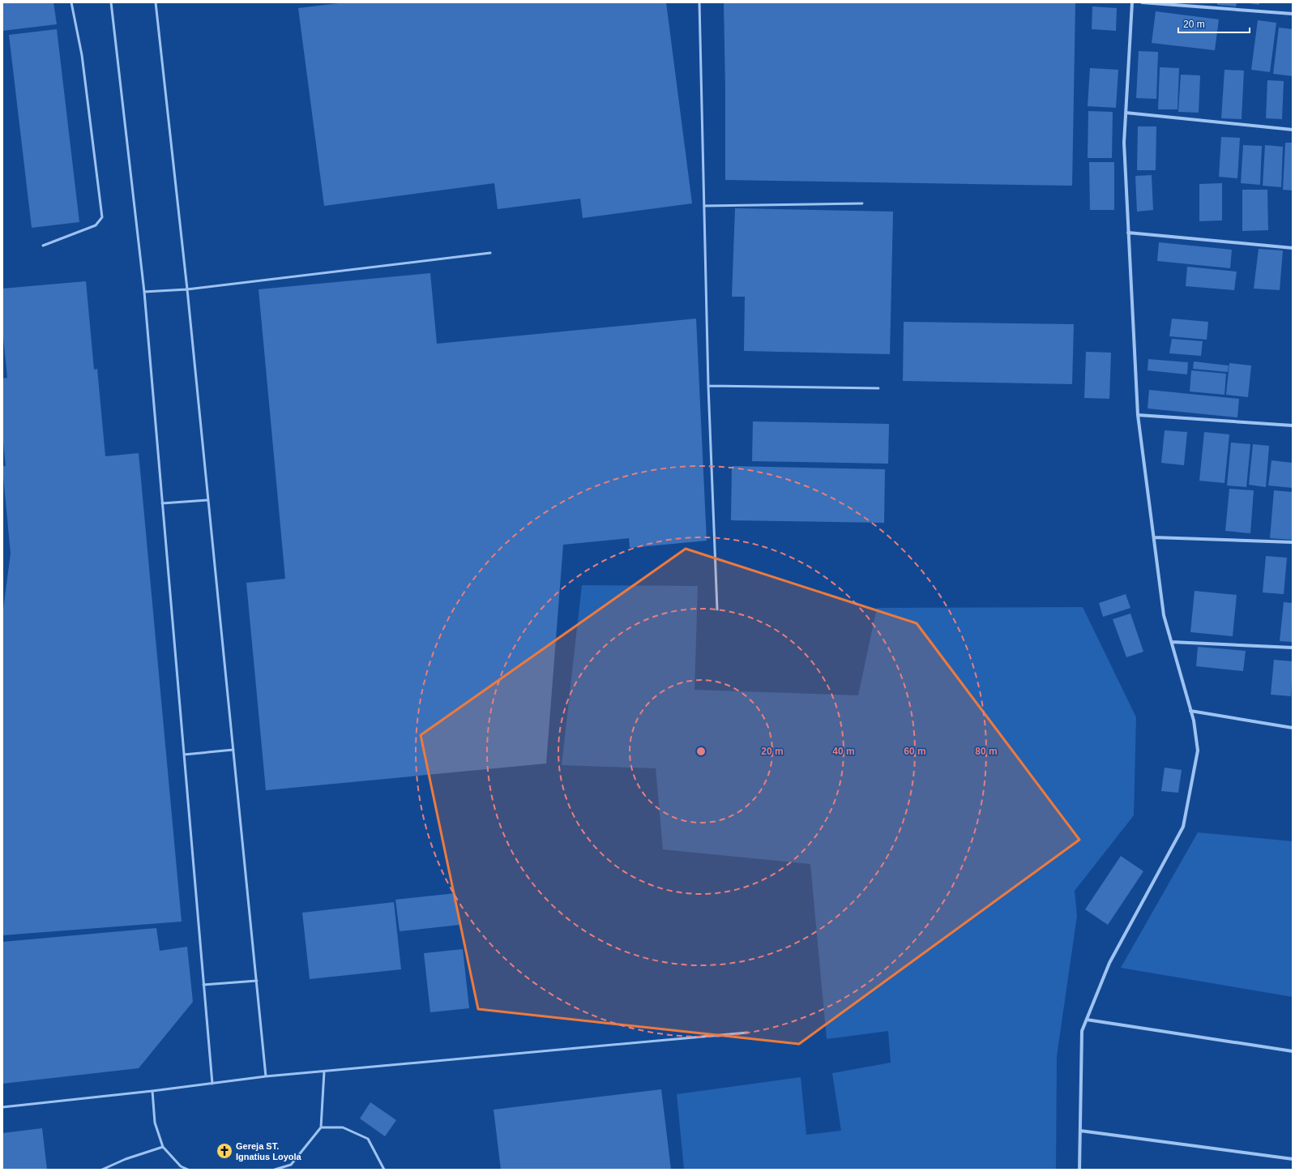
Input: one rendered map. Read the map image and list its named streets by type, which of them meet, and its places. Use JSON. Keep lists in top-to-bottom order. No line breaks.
{"places":{"church":["Gereja ST. Ignatius Loyola"]},"scale_bar":"20 m","rings":["20 m","40 m","60 m","80 m"]}
